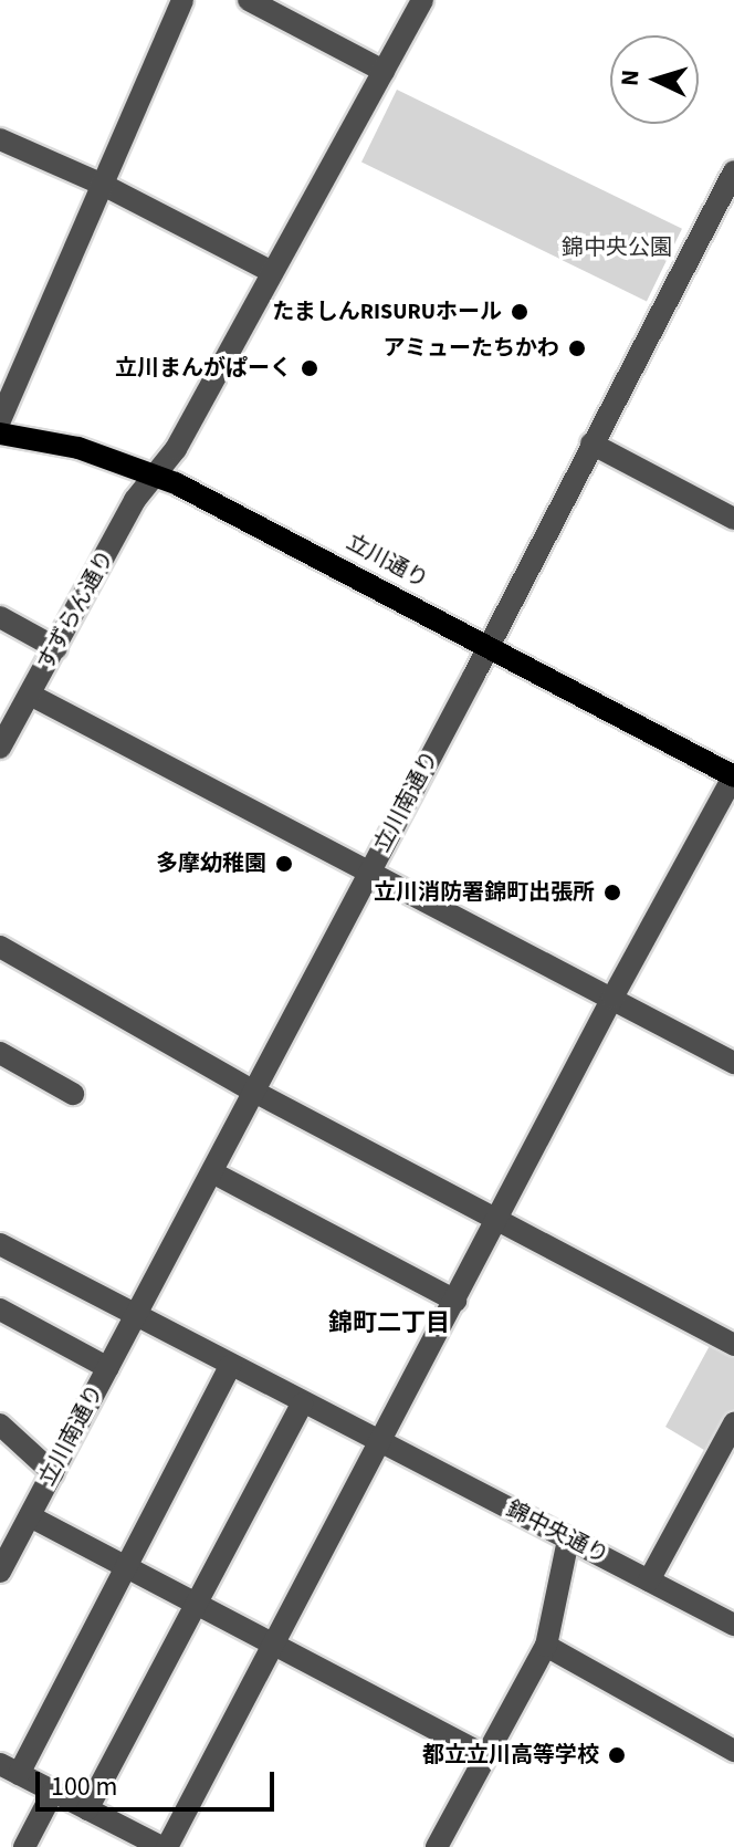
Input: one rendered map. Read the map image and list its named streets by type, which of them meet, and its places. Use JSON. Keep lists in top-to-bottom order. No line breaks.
{"streets":{"main road":["立川通り"],"street":["すずらん通り","立川南通り","錦中央通り"]},"crossings":[["立川通り","すずらん通り"],["立川通り","立川南通り"],["立川南通り","錦中央通り"]],"districts":["錦町二丁目"],"parks":["錦中央公園"],"places":["たましんRISURUホール","アミューたちかわ","立川まんがぱーく","多摩幼稚園","立川消防署錦町出張所","都立立川高等学校"],"scale_bar":"100 m","north":"left"}
